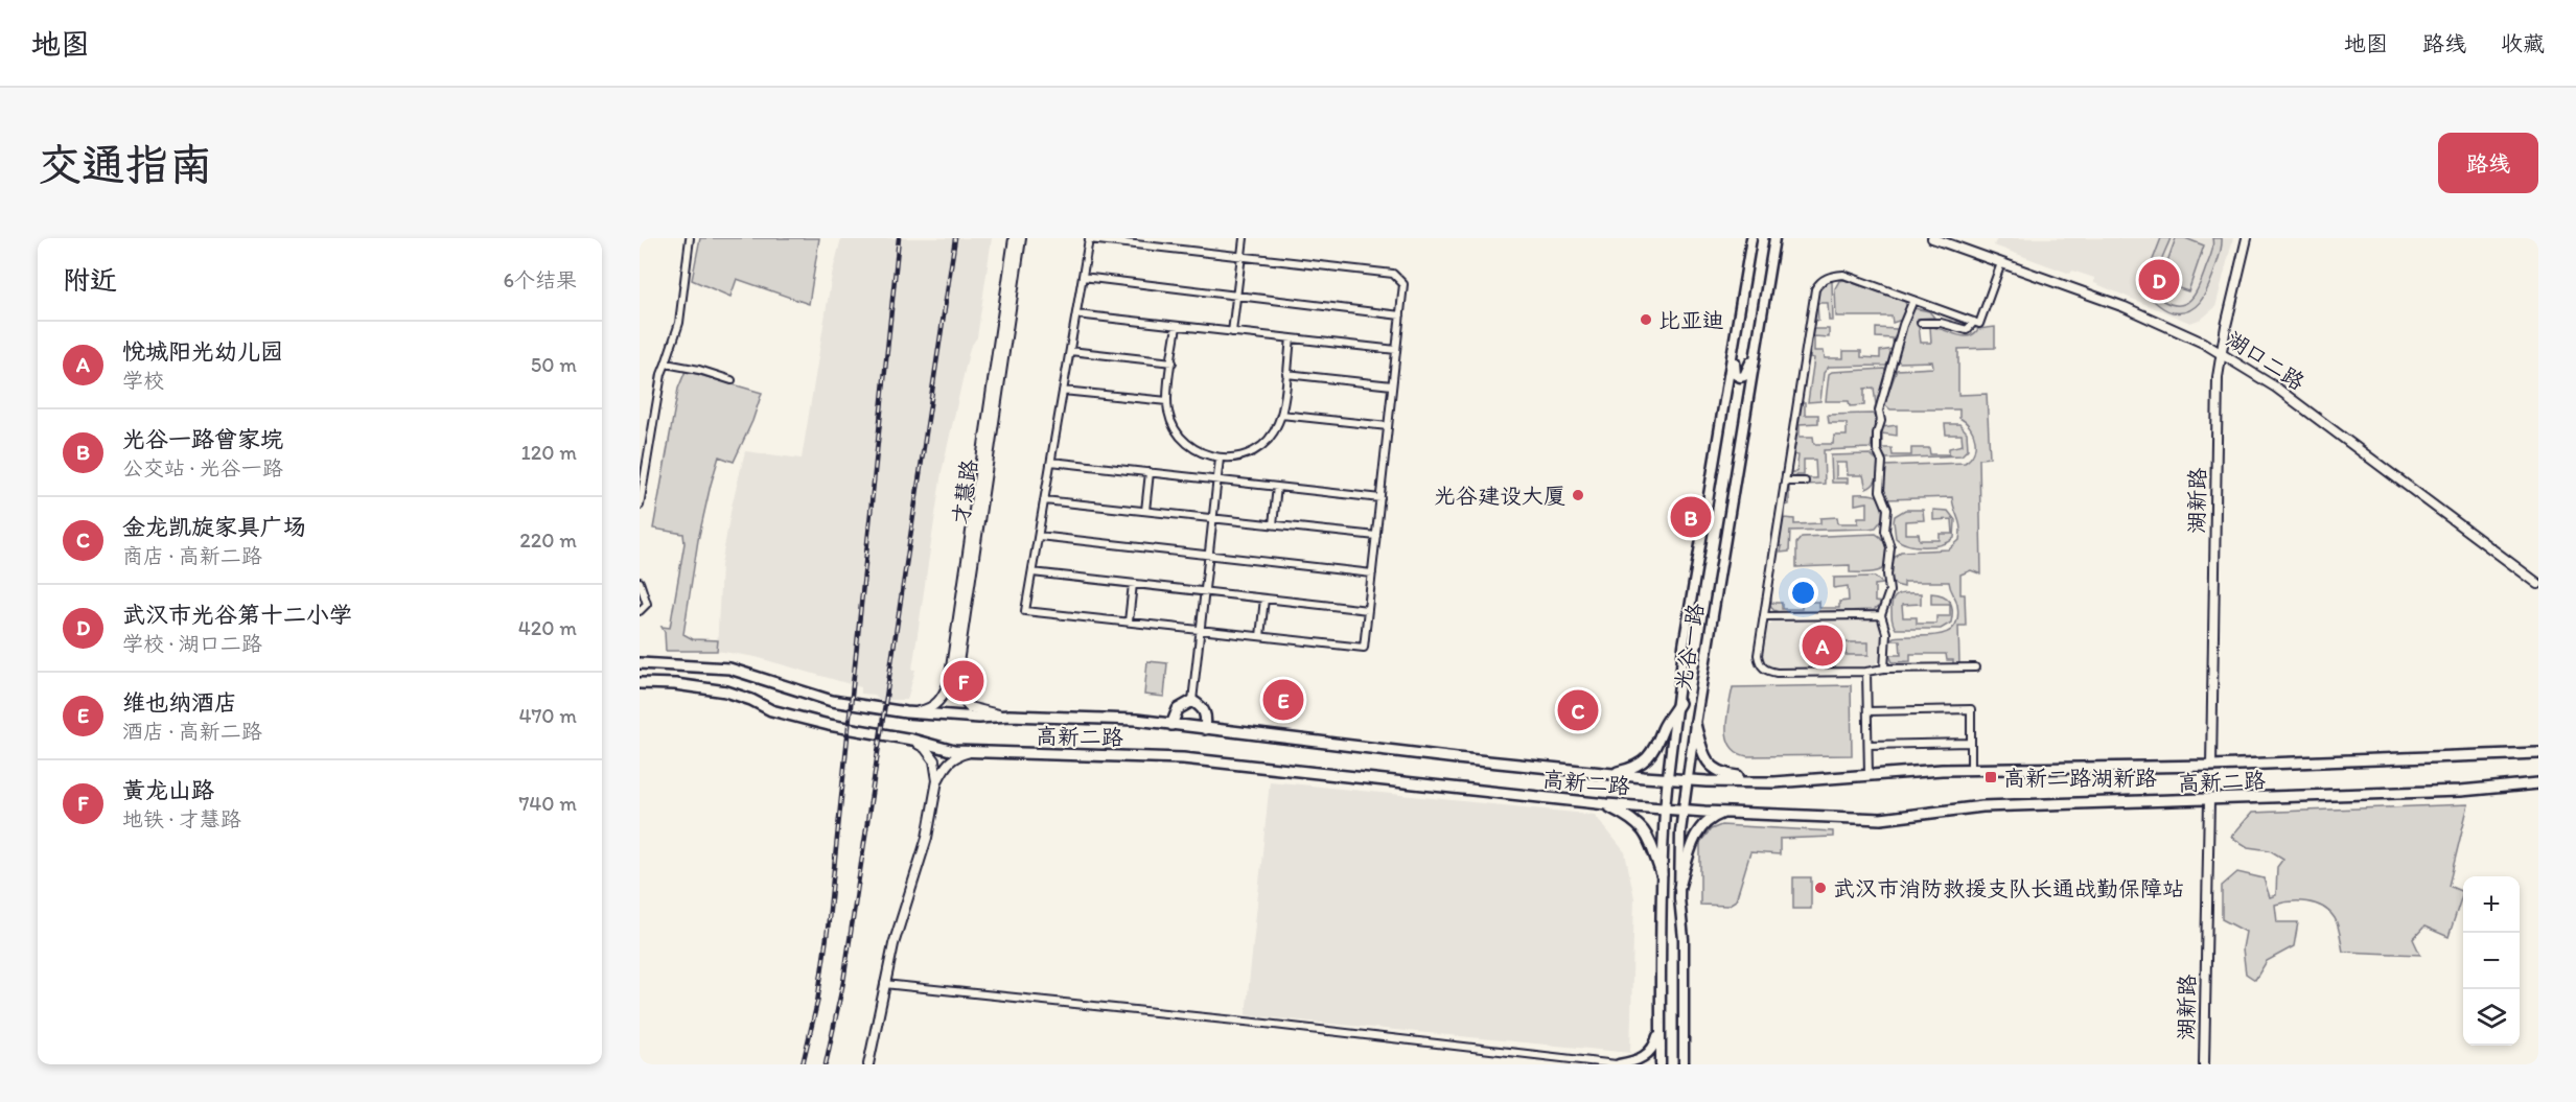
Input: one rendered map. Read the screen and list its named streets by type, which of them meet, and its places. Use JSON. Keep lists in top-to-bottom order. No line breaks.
{"streets":{"main road":["光谷一路","高新二路"],"street":["湖口二路","才慧路","湖新路"]},"crossings":[["湖口二路","湖新路"],["才慧路","高新二路"],["湖新路","高新二路"],["光谷一路","高新二路"]],"places":{"other":["比亚迪","光谷建设大厦","武汉市消防救援支队长通战勤保障站"],"transit":["高新二路湖新路"]},"page":{"header":"地图","nav":["地图","路线","收藏"],"buttons":"路线","title":"交通指南","heading":["附近","6个结果"],"pins":["D","B","A","F","E","C"],"list":[{"mark":"A","name":"悦城阳光幼儿园","note":"学校","value":"50 m"},{"mark":"B","name":"光谷一路曾家垸","note":"公交站 · 光谷一路","value":"120 m"},{"mark":"C","name":"金龙凯旋家具广场","note":"商店 · 高新二路","value":"220 m"},{"mark":"D","name":"武汉市光谷第十二小学","note":"学校 · 湖口二路","value":"420 m"},{"mark":"E","name":"维也纳酒店","note":"酒店 · 高新二路","value":"470 m"},{"mark":"F","name":"黄龙山路","note":"地铁 · 才慧路","value":"740 m"}],"map_buttons":["+","−"]}}
